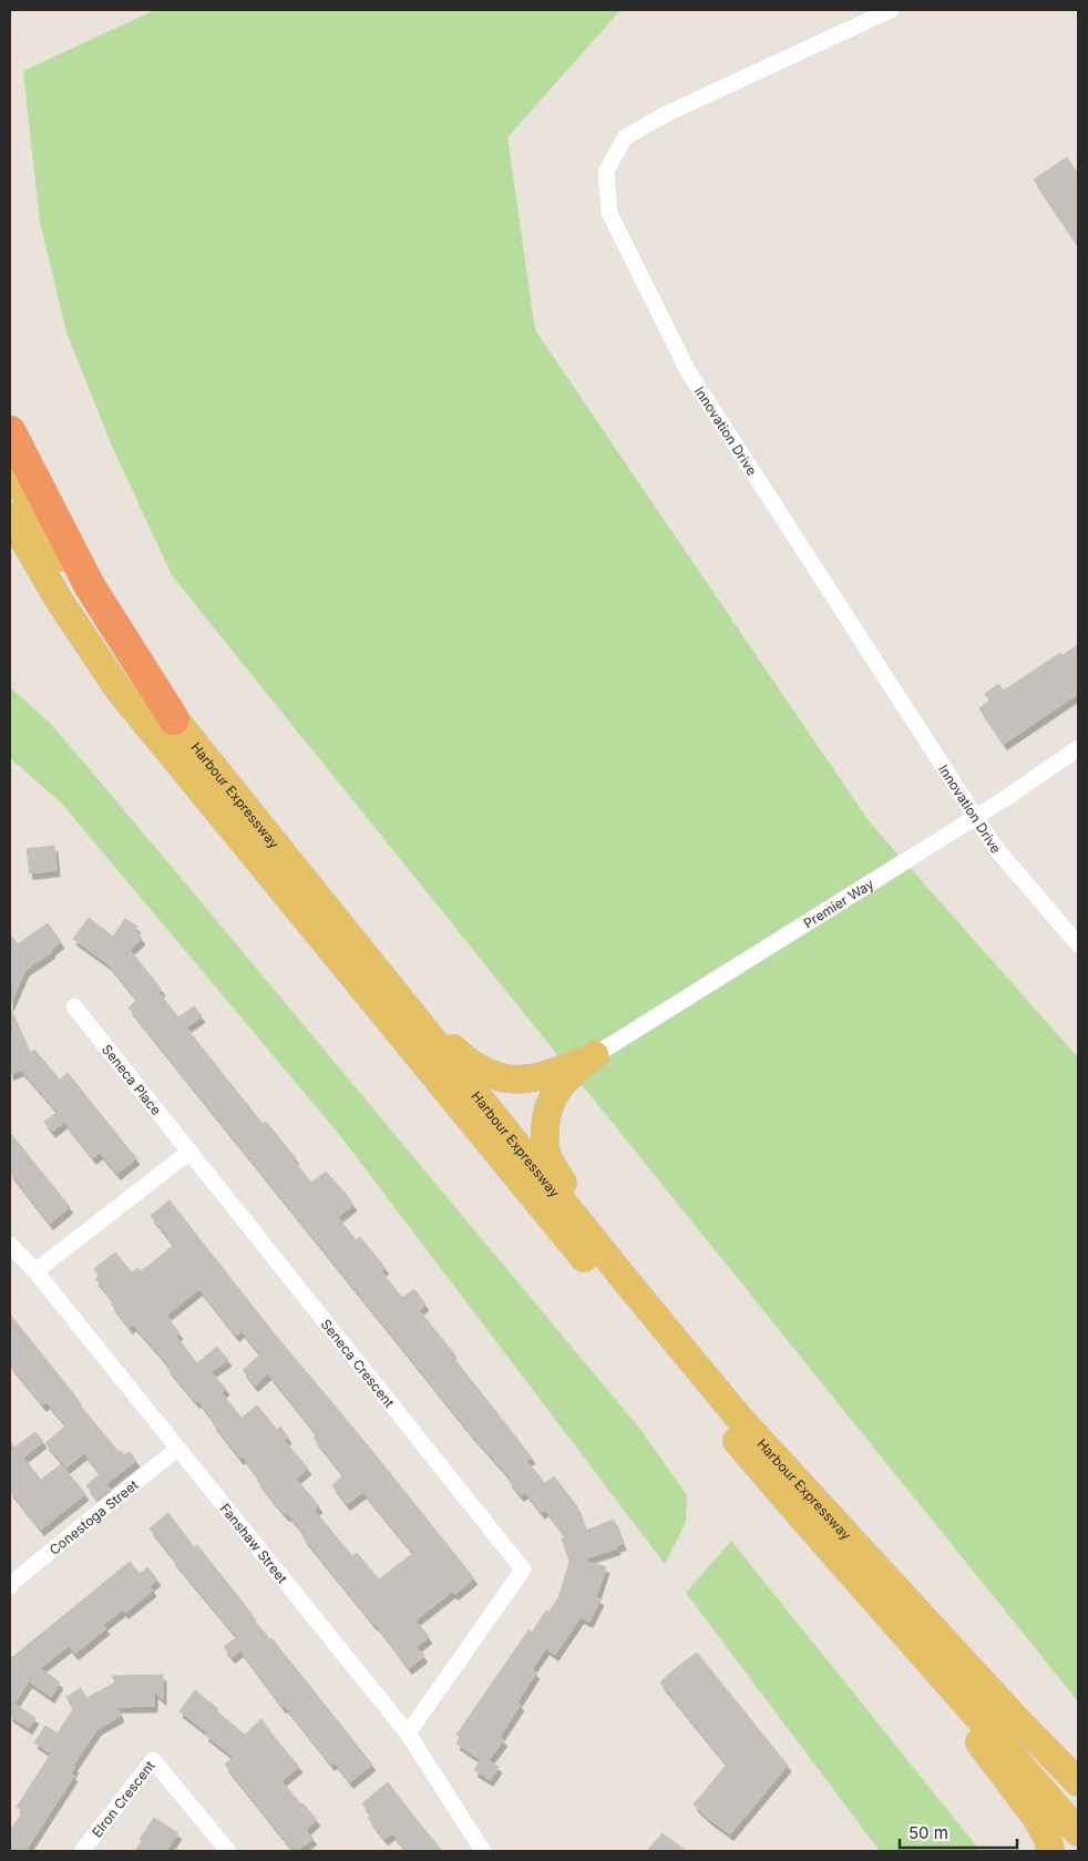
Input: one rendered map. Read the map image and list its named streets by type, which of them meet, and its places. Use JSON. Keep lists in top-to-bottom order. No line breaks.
{"streets":{"main road":["Harbour Expressway"],"street":["Innovation Drive","Premier Way","Seneca Place","Seneca Crescent","Conestoga Street","Fanshaw Street","Elron Crescent"]},"crossings":[["Innovation Drive","Premier Way"],["Seneca Place","Seneca Crescent"],["Seneca Crescent","Fanshaw Street"],["Conestoga Street","Fanshaw Street"]],"scale_bar":"50 m"}
